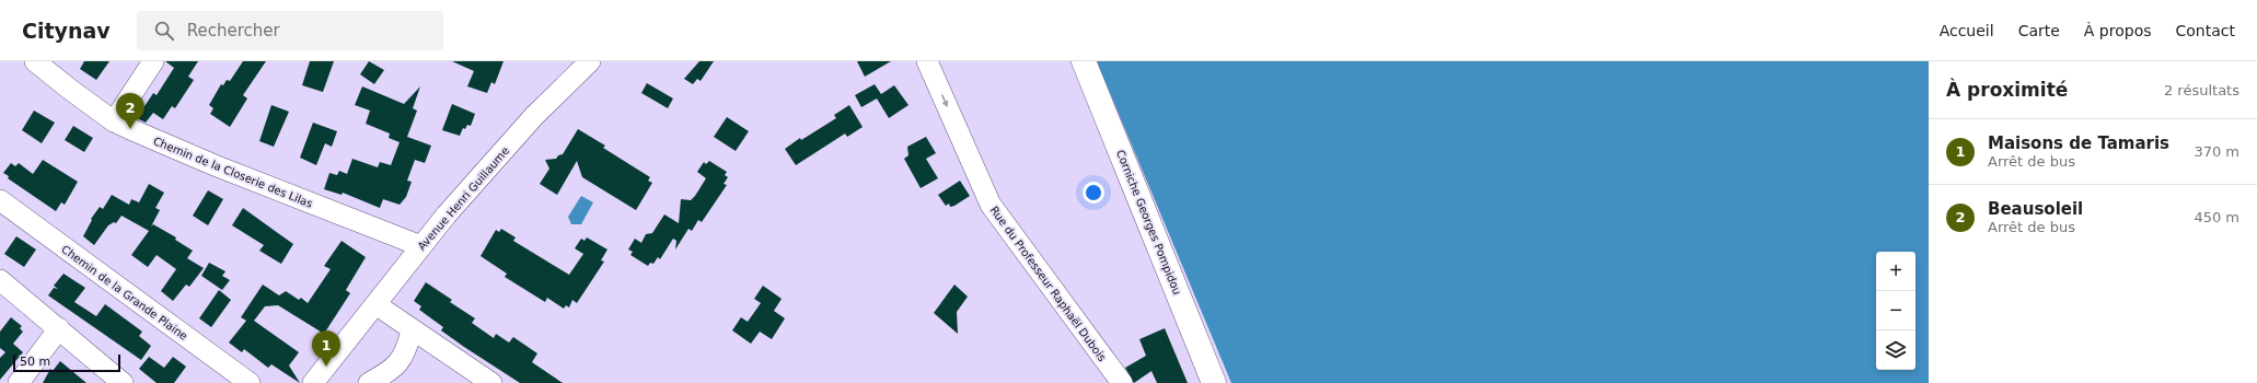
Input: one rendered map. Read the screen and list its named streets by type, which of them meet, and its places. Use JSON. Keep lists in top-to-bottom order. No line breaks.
{"streets":{"main road":["Corniche Georges Pompidou"],"street":["Chemin de la Closerie des Lilas","Avenue Henri Guillaume","Rue du Professeur Raphaël Dubois","Chemin de la Grande Plaine"]},"crossings":[["Chemin de la Closerie des Lilas","Avenue Henri Guillaume"]],"one_way":["Rue du Professeur Raphaël Dubois"],"scale_bar":"50 m","page":{"header":"Citynav","search":"Rechercher","nav":["Accueil","Carte","À propos","Contact"],"heading":["À proximité","2 résultats"],"pins":["2","1"],"list":[{"mark":"1","name":"Maisons de Tamaris","note":"Arrêt de bus","value":"370 m"},{"mark":"2","name":"Beausoleil","note":"Arrêt de bus","value":"450 m"}],"map_buttons":["+","−"],"scale":"50 m"}}
